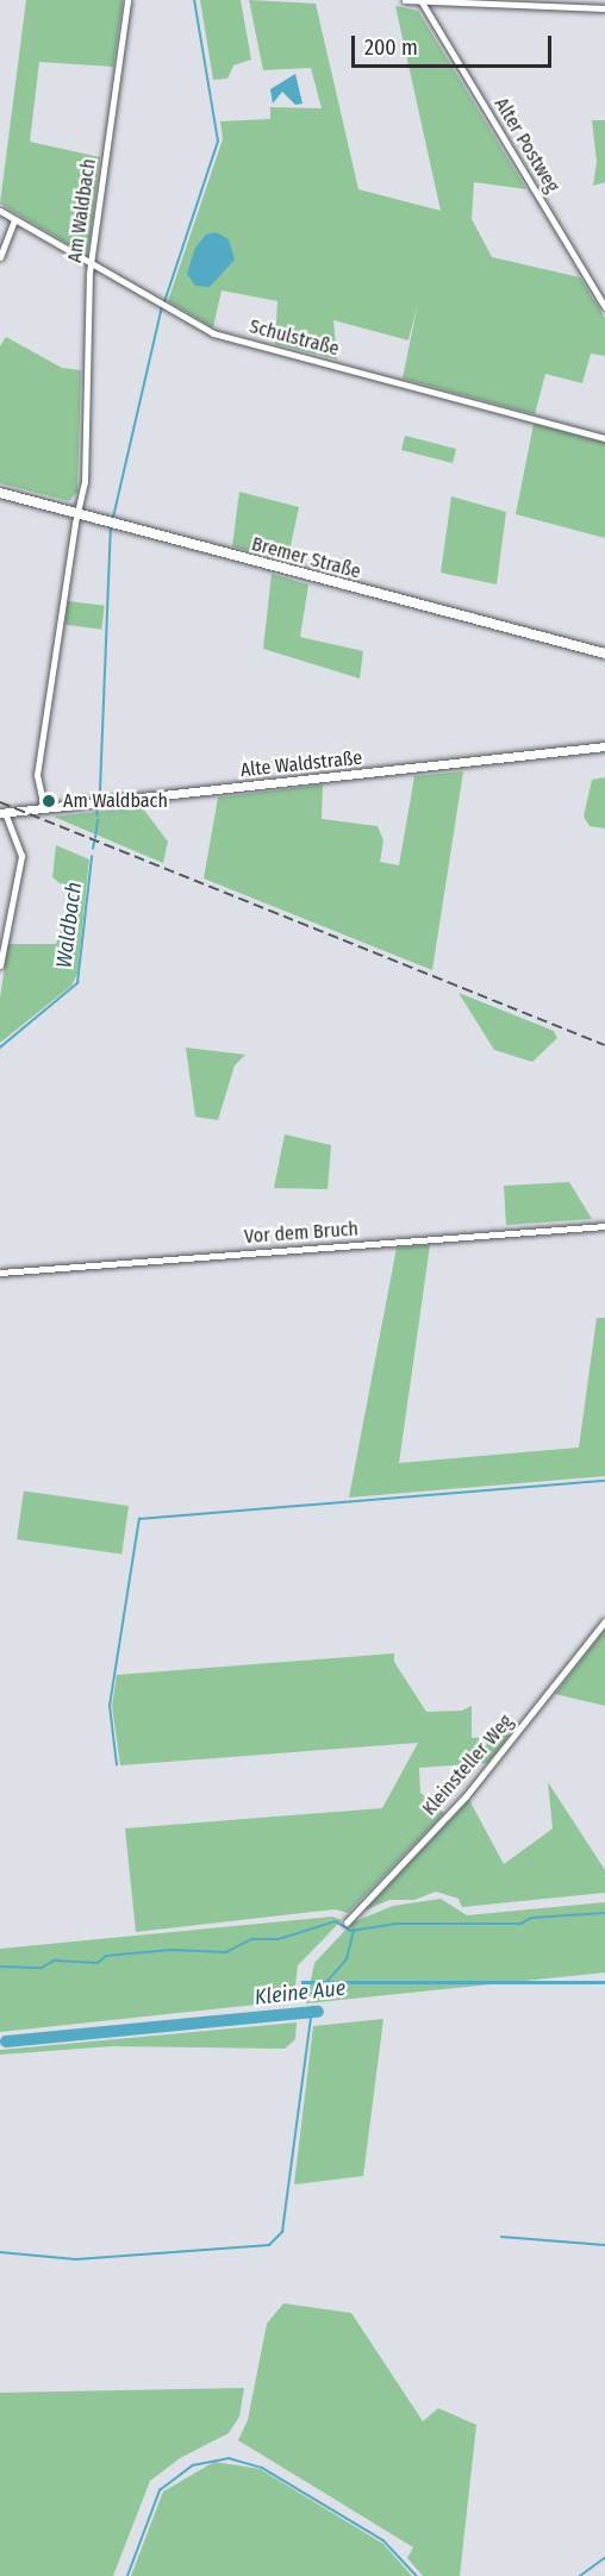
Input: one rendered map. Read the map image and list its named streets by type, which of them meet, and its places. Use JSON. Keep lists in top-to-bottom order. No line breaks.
{"streets":{"main road":["Bremer Straße"],"street":["Alter Postweg","Am Waldbach","Schulstraße","Alte Waldstraße","Vor dem Bruch","Kleinsteller Weg"]},"crossings":[["Am Waldbach","Schulstraße"],["Am Waldbach","Bremer Straße"],["Am Waldbach","Alte Waldstraße"]],"water":["Waldbach","Kleine Aue"],"places":["Am Waldbach"],"scale_bar":"200 m"}
